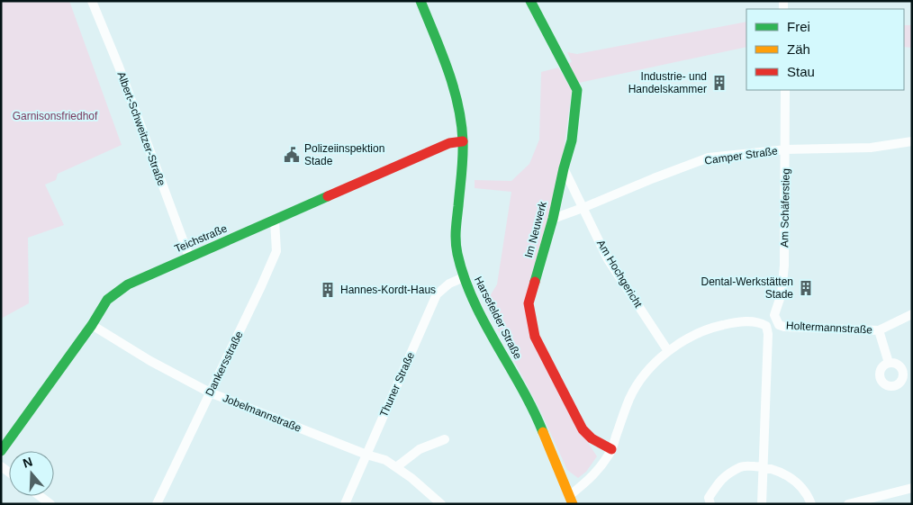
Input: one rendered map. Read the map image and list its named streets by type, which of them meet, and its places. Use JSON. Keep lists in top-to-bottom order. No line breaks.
{"streets":{"street":["Albert-Schweitzer-Straße","Camper Straße","Am Schäferstieg","Im Neuwerk","Teichstraße","Am Hochgericht","Harsefelder Straße","Holtermannstraße","Dankersstraße","Thuner Straße","Jobelmannstraße"]},"crossings":[["Albert-Schweitzer-Straße","Teichstraße"],["Camper Straße","Am Schäferstieg"],["Camper Straße","Im Neuwerk"],["Camper Straße","Am Hochgericht"],["Am Schäferstieg","Holtermannstraße"],["Im Neuwerk","Am Hochgericht"],["Teichstraße","Harsefelder Straße"],["Teichstraße","Dankersstraße"],["Teichstraße","Jobelmannstraße"],["Harsefelder Straße","Thuner Straße"],["Dankersstraße","Jobelmannstraße"],["Thuner Straße","Jobelmannstraße"]],"parks":["Garnisonsfriedhof"],"places":{"building":["Industrie- und Handelskammer","Dental-Werkstätten Stade","Hannes-Kordt-Haus"],"public building":["Polizeiinspektion Stade"]},"legend":["Frei","Zäh","Stau"],"north":"top"}
